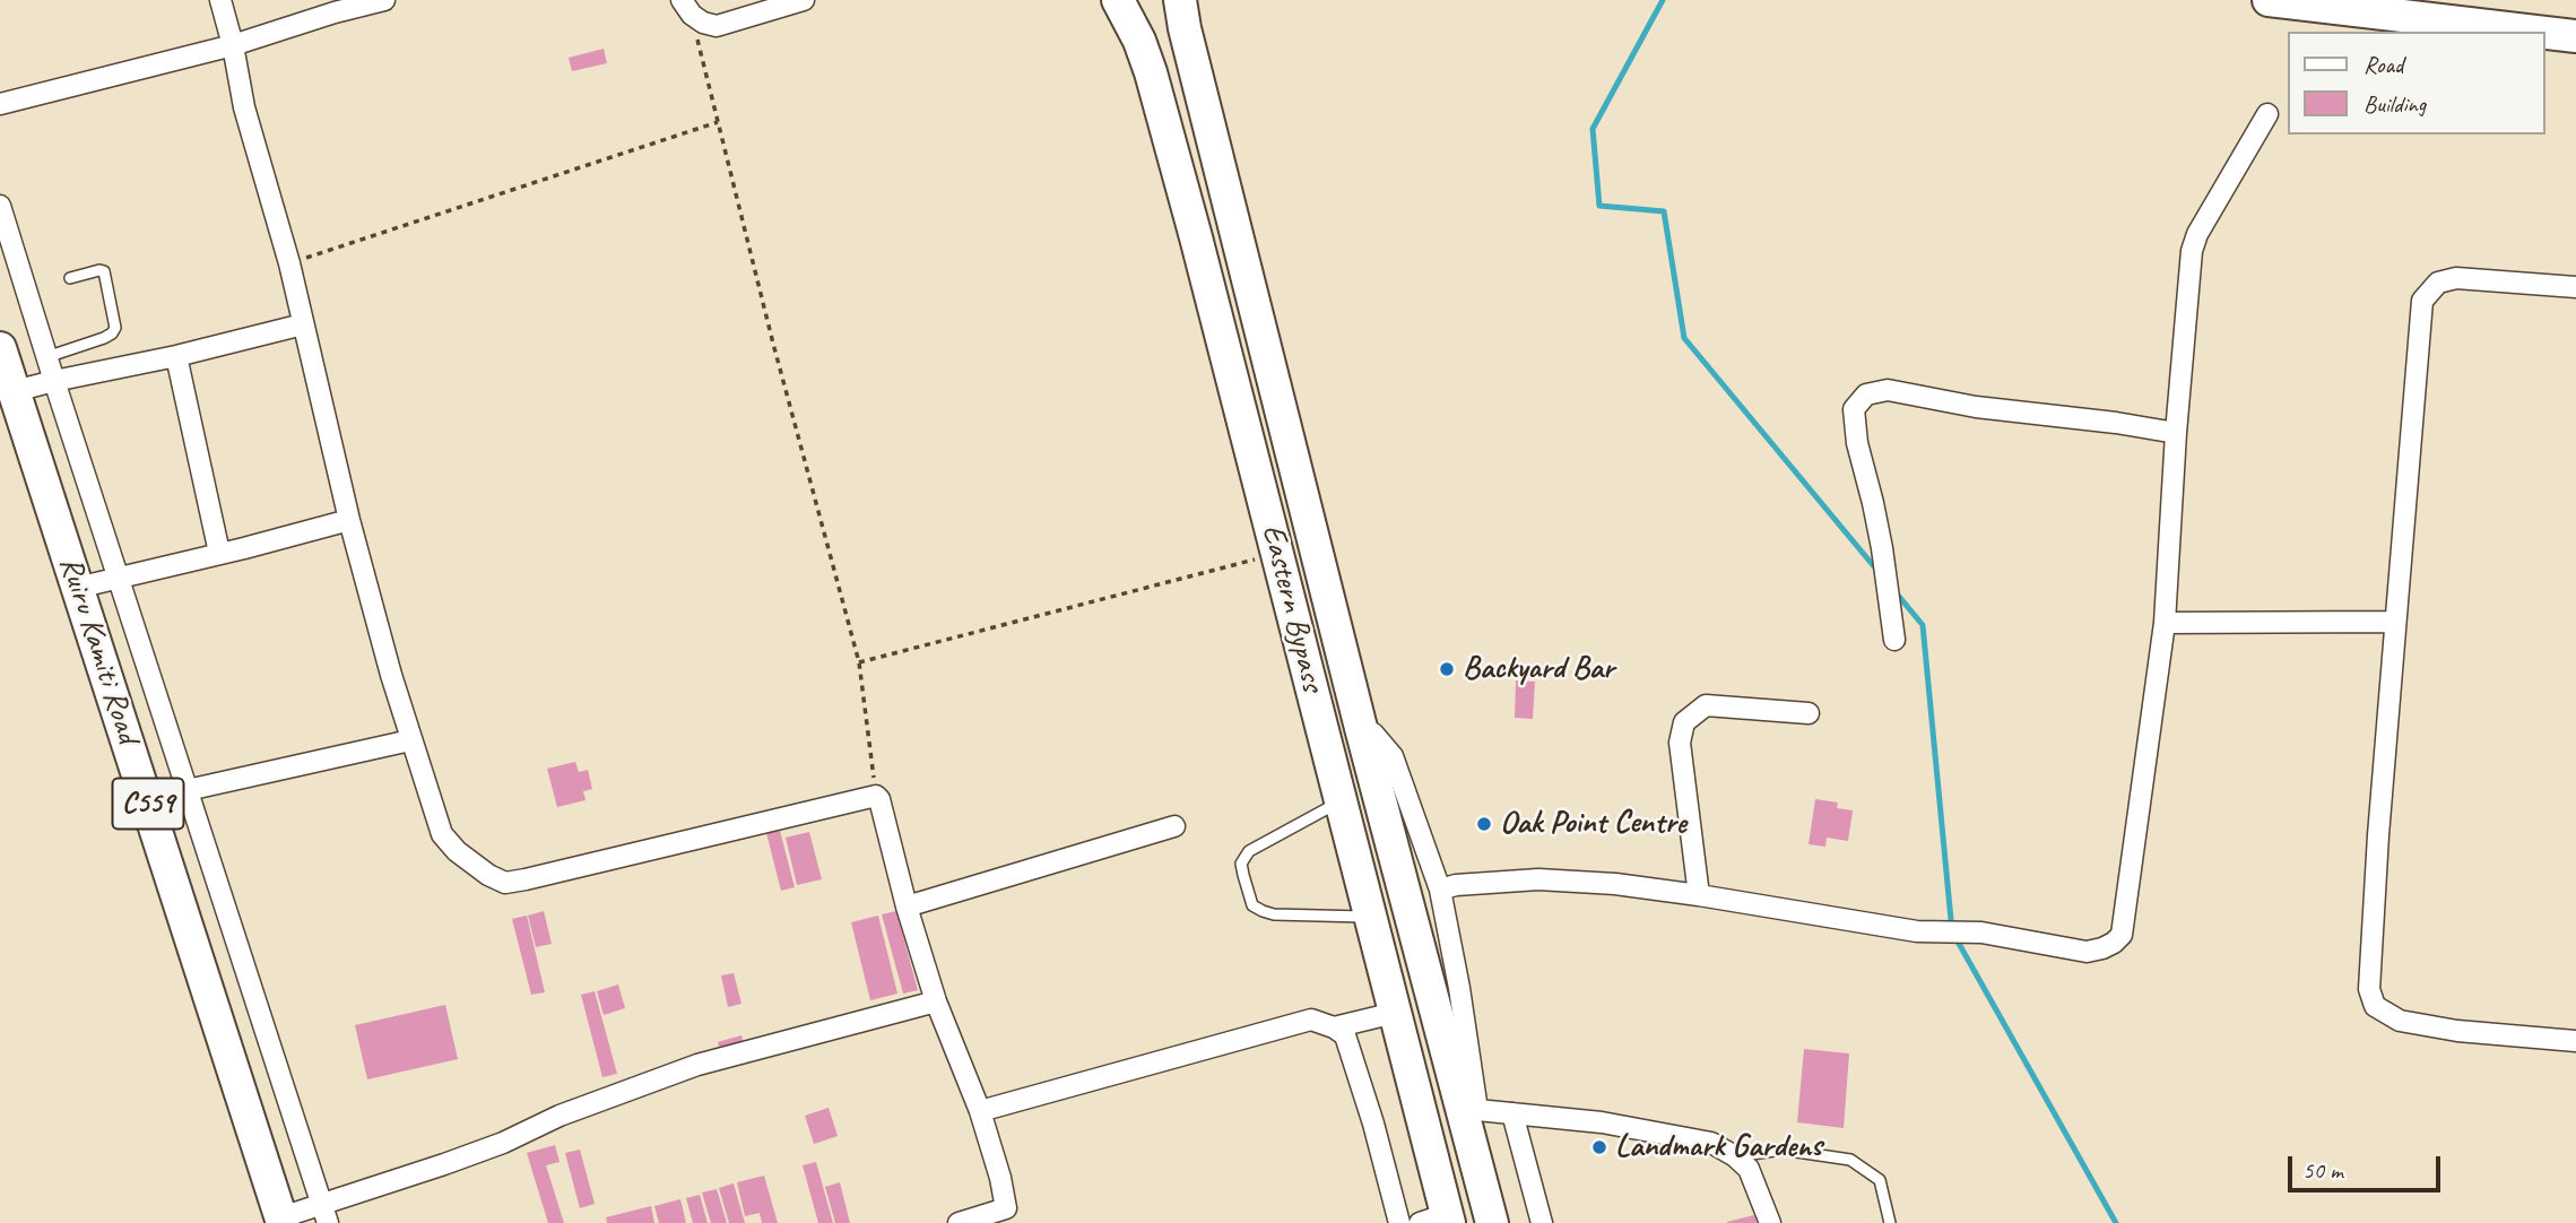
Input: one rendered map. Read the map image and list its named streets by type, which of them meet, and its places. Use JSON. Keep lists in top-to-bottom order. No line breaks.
{"streets":{"main road":["Eastern Bypass","Ruiru Kamiti Road","C559"]},"places":["Backyard Bar","Oak Point Centre","Landmark Gardens"],"legend":["Road","Building"],"scale_bar":"50 m"}
